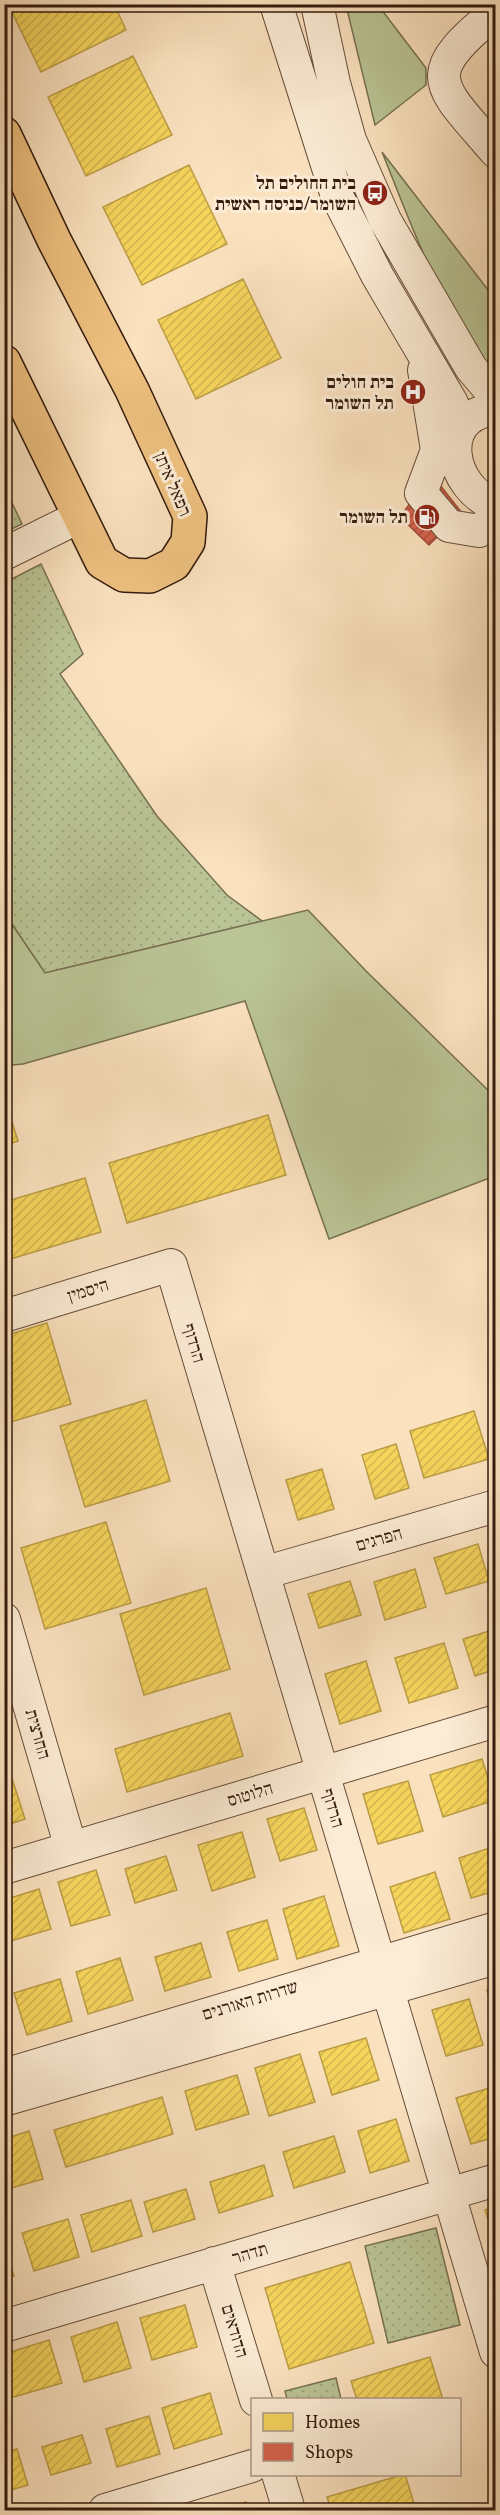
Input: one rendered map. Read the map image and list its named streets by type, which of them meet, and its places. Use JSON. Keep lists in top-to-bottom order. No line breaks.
{"streets":{"main road":["רפאל איתן"],"street":["היסמין","הרדוף","הפרגים","החרצית","הלוטוס","שדרות האורנים","תדהר","הדודאים"]},"crossings":[["היסמין","הרדוף"],["הרדוף","הפרגים"],["הרדוף","הלוטוס"],["הרדוף","שדרות האורנים"],["הרדוף","תדהר"],["החרצית","הלוטוס"],["תדהר","הדודאים"]],"places":{"bus stop":["בית החולים תל השומר/כניסה ראשית"],"hospital":["בית חולים תל השומר"],"fuel station":["תל השומר"]},"legend":["Homes","Shops"]}
